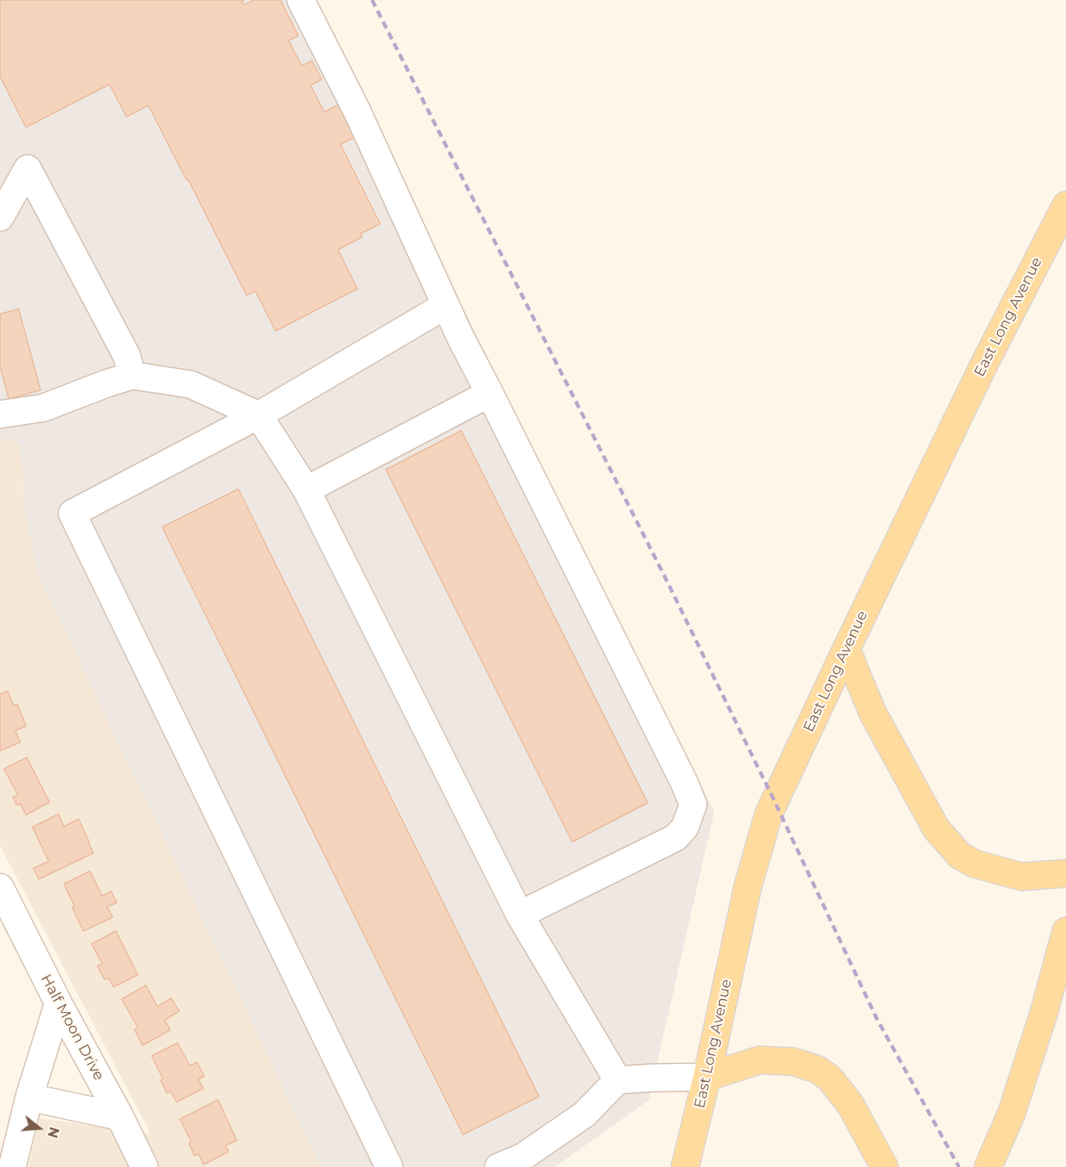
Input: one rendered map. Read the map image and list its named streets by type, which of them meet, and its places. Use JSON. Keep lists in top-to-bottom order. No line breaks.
{"streets":{"main road":["East Long Avenue"],"street":["Half Moon Drive"]},"north":"right"}
